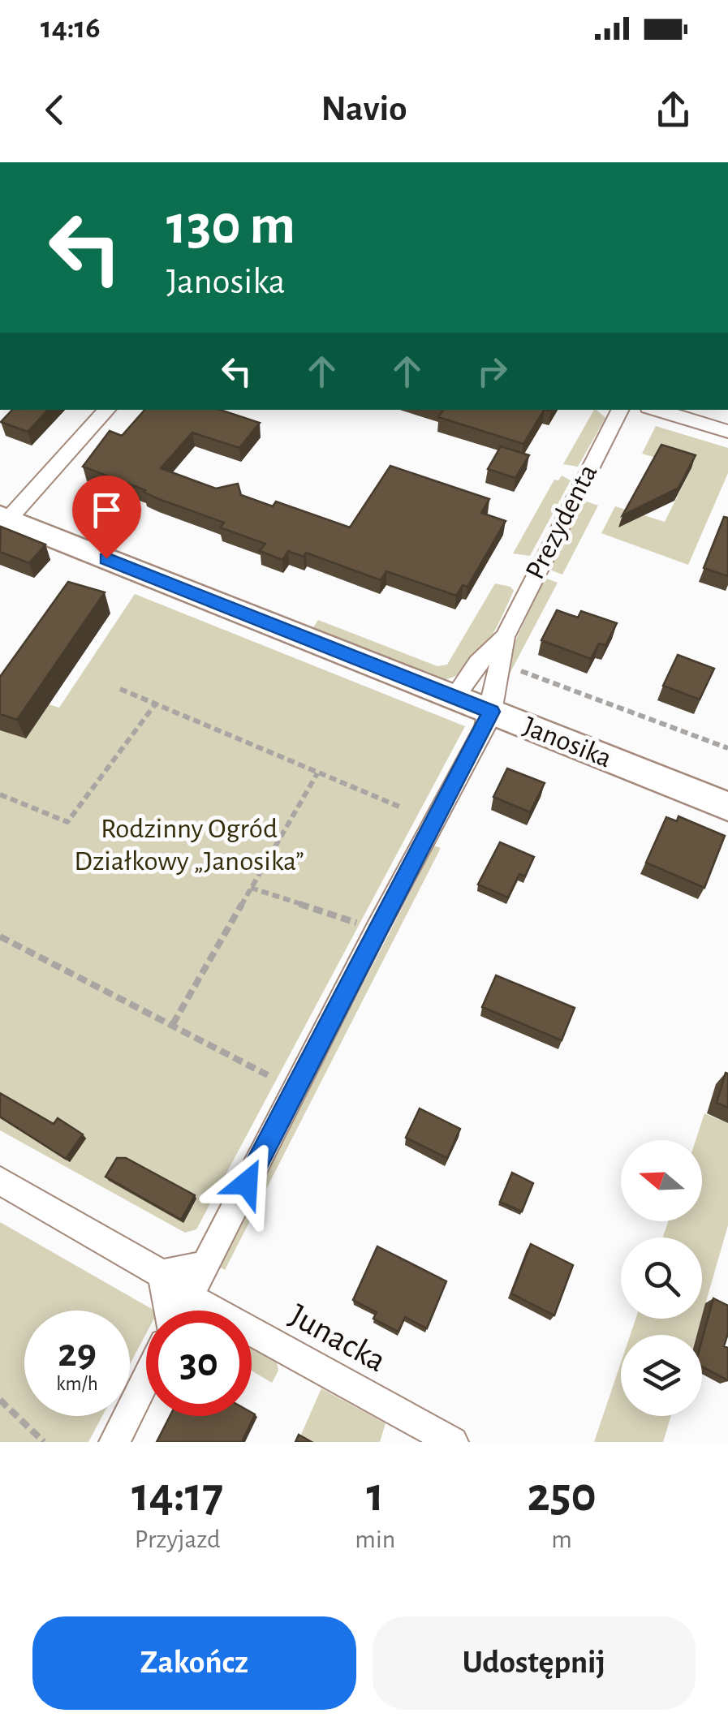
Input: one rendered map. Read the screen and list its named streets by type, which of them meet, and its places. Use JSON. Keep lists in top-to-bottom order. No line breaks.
{"streets":{"street":["Prezydenta","Janosika","Junacka"]},"crossings":[["Prezydenta","Janosika"],["Prezydenta","Junacka"]],"parks":["Rodzinny Ogród Działkowy „Janosika”"],"north":"left","page":{"status":"14:16","header":"Navio","turn":["130 m","Janosika"],"speed":"29 km/h","limit":"30","eta":["14:17","Przyjazd","1","min","250","m"],"buttons":["Zakończ","Udostępnij"]}}
